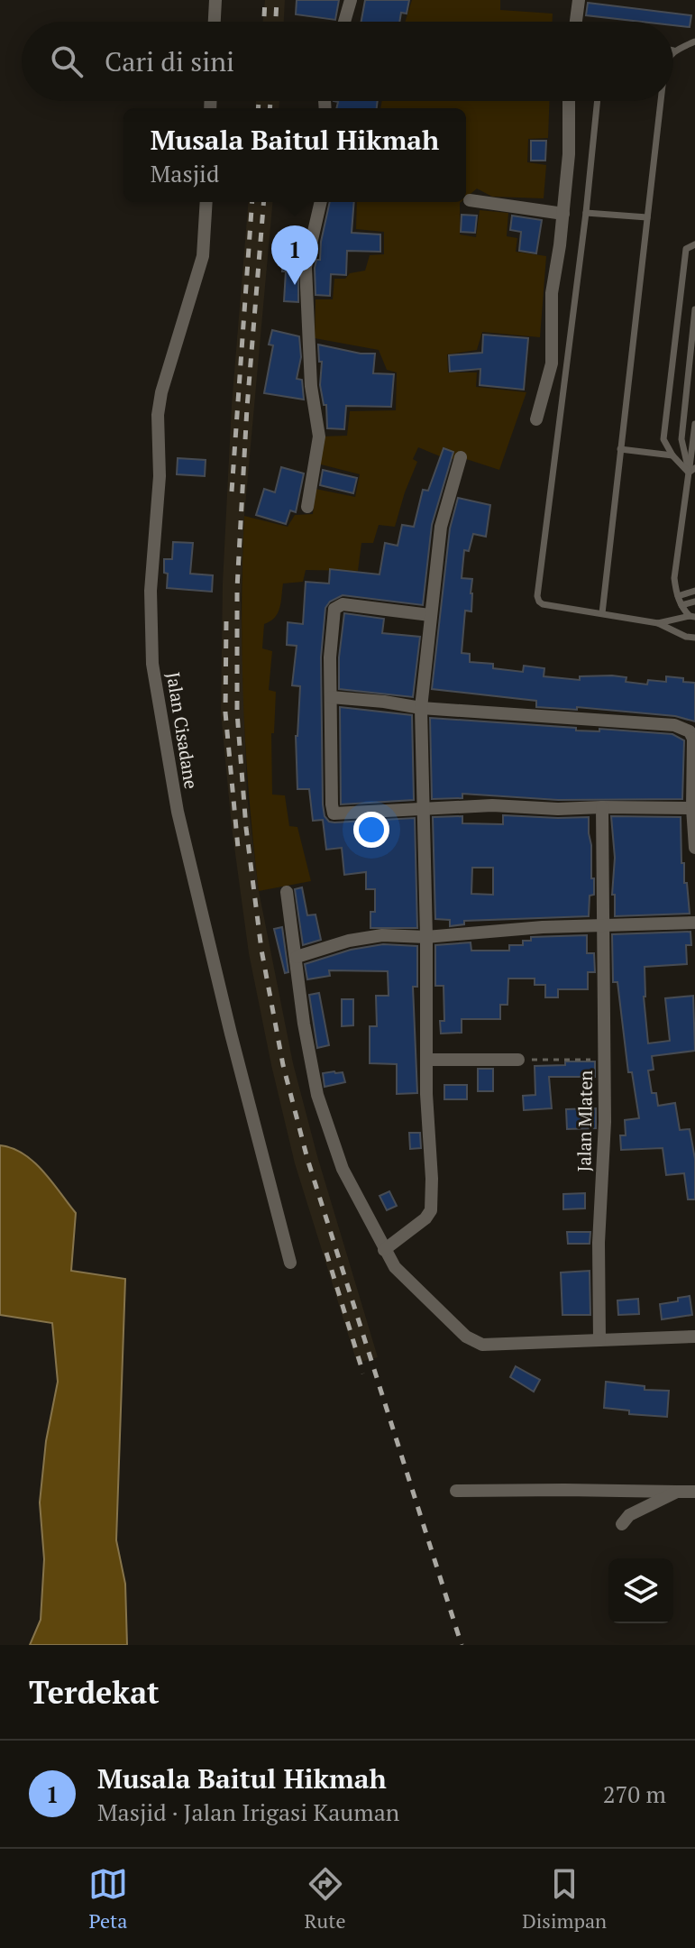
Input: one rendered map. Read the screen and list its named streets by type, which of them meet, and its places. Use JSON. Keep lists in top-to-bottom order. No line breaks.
{"streets":{"street":["Jalan Cisadane","Jalan Mlaten"]},"page":{"search":"Cari di sini","popup":["Musala Baitul Hikmah","Masjid"],"pins":"1","heading":"Terdekat","list":[{"mark":"1","name":"Musala Baitul Hikmah","note":"Masjid · Jalan Irigasi Kauman","value":"270 m"}],"nav":["Peta","Rute","Disimpan"]}}
